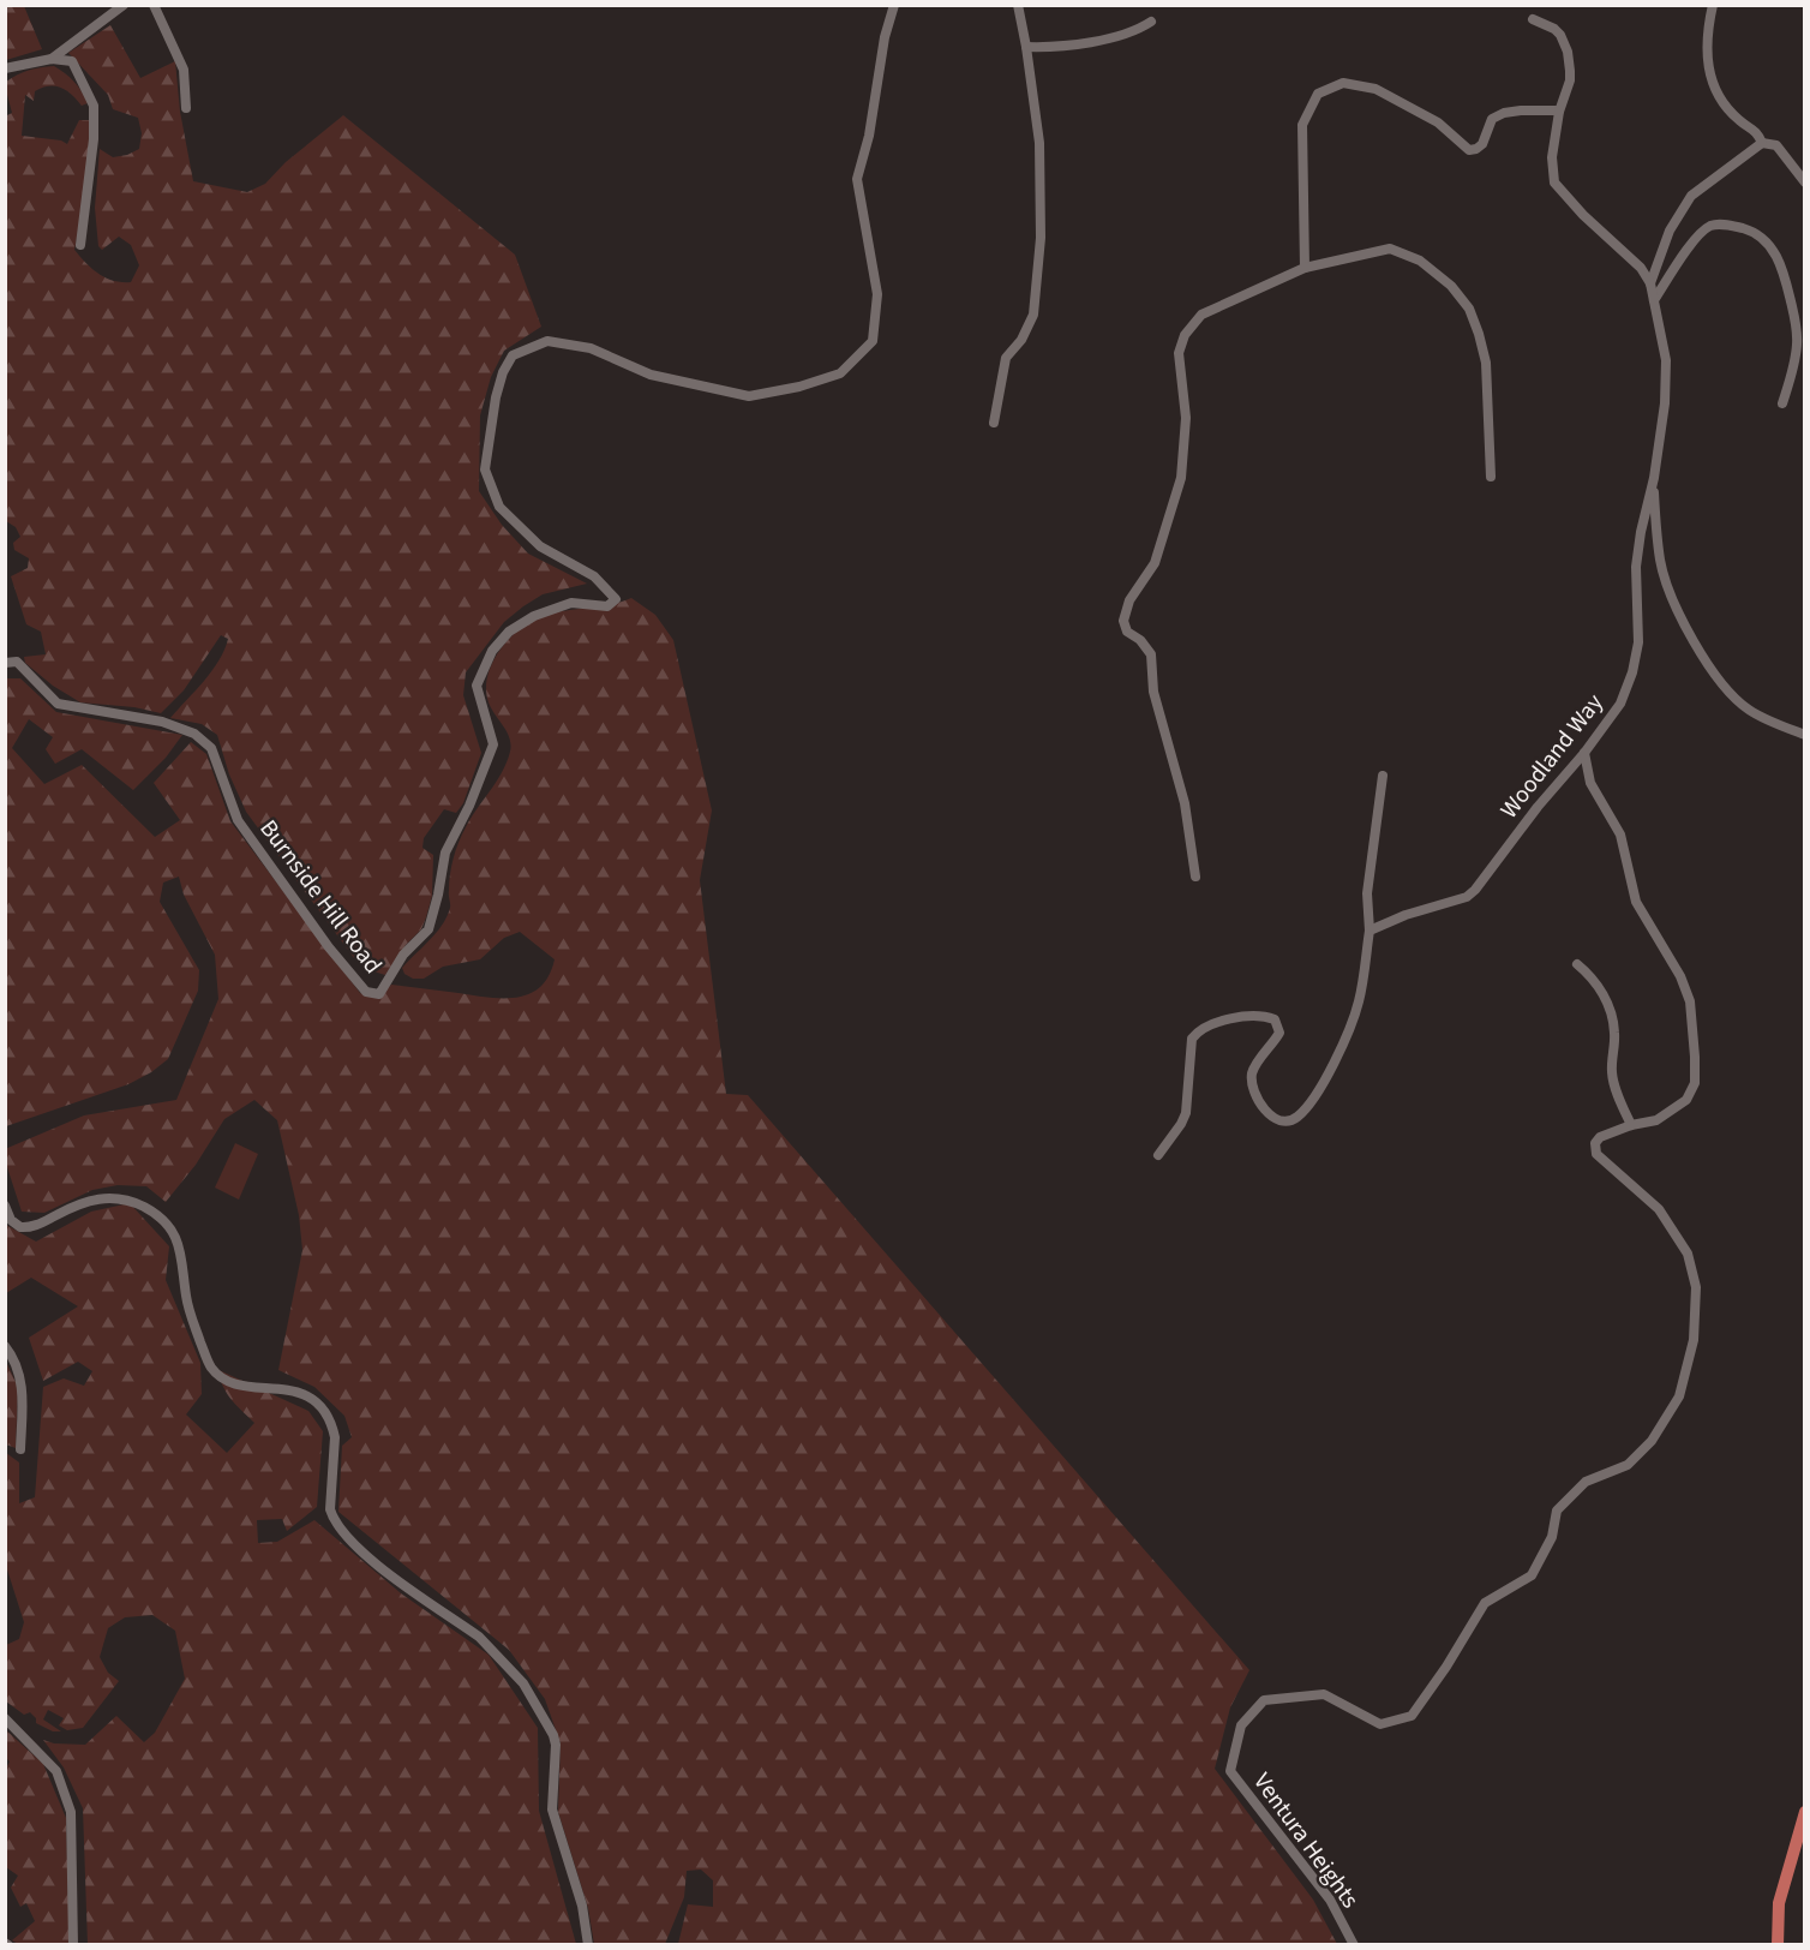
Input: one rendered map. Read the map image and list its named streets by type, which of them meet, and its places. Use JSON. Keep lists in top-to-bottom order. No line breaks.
{"streets":{"street":["Woodland Way","Burnside Hill Road","Ventura Heights"]},"crossings":[["Woodland Way","Ventura Heights"]]}
